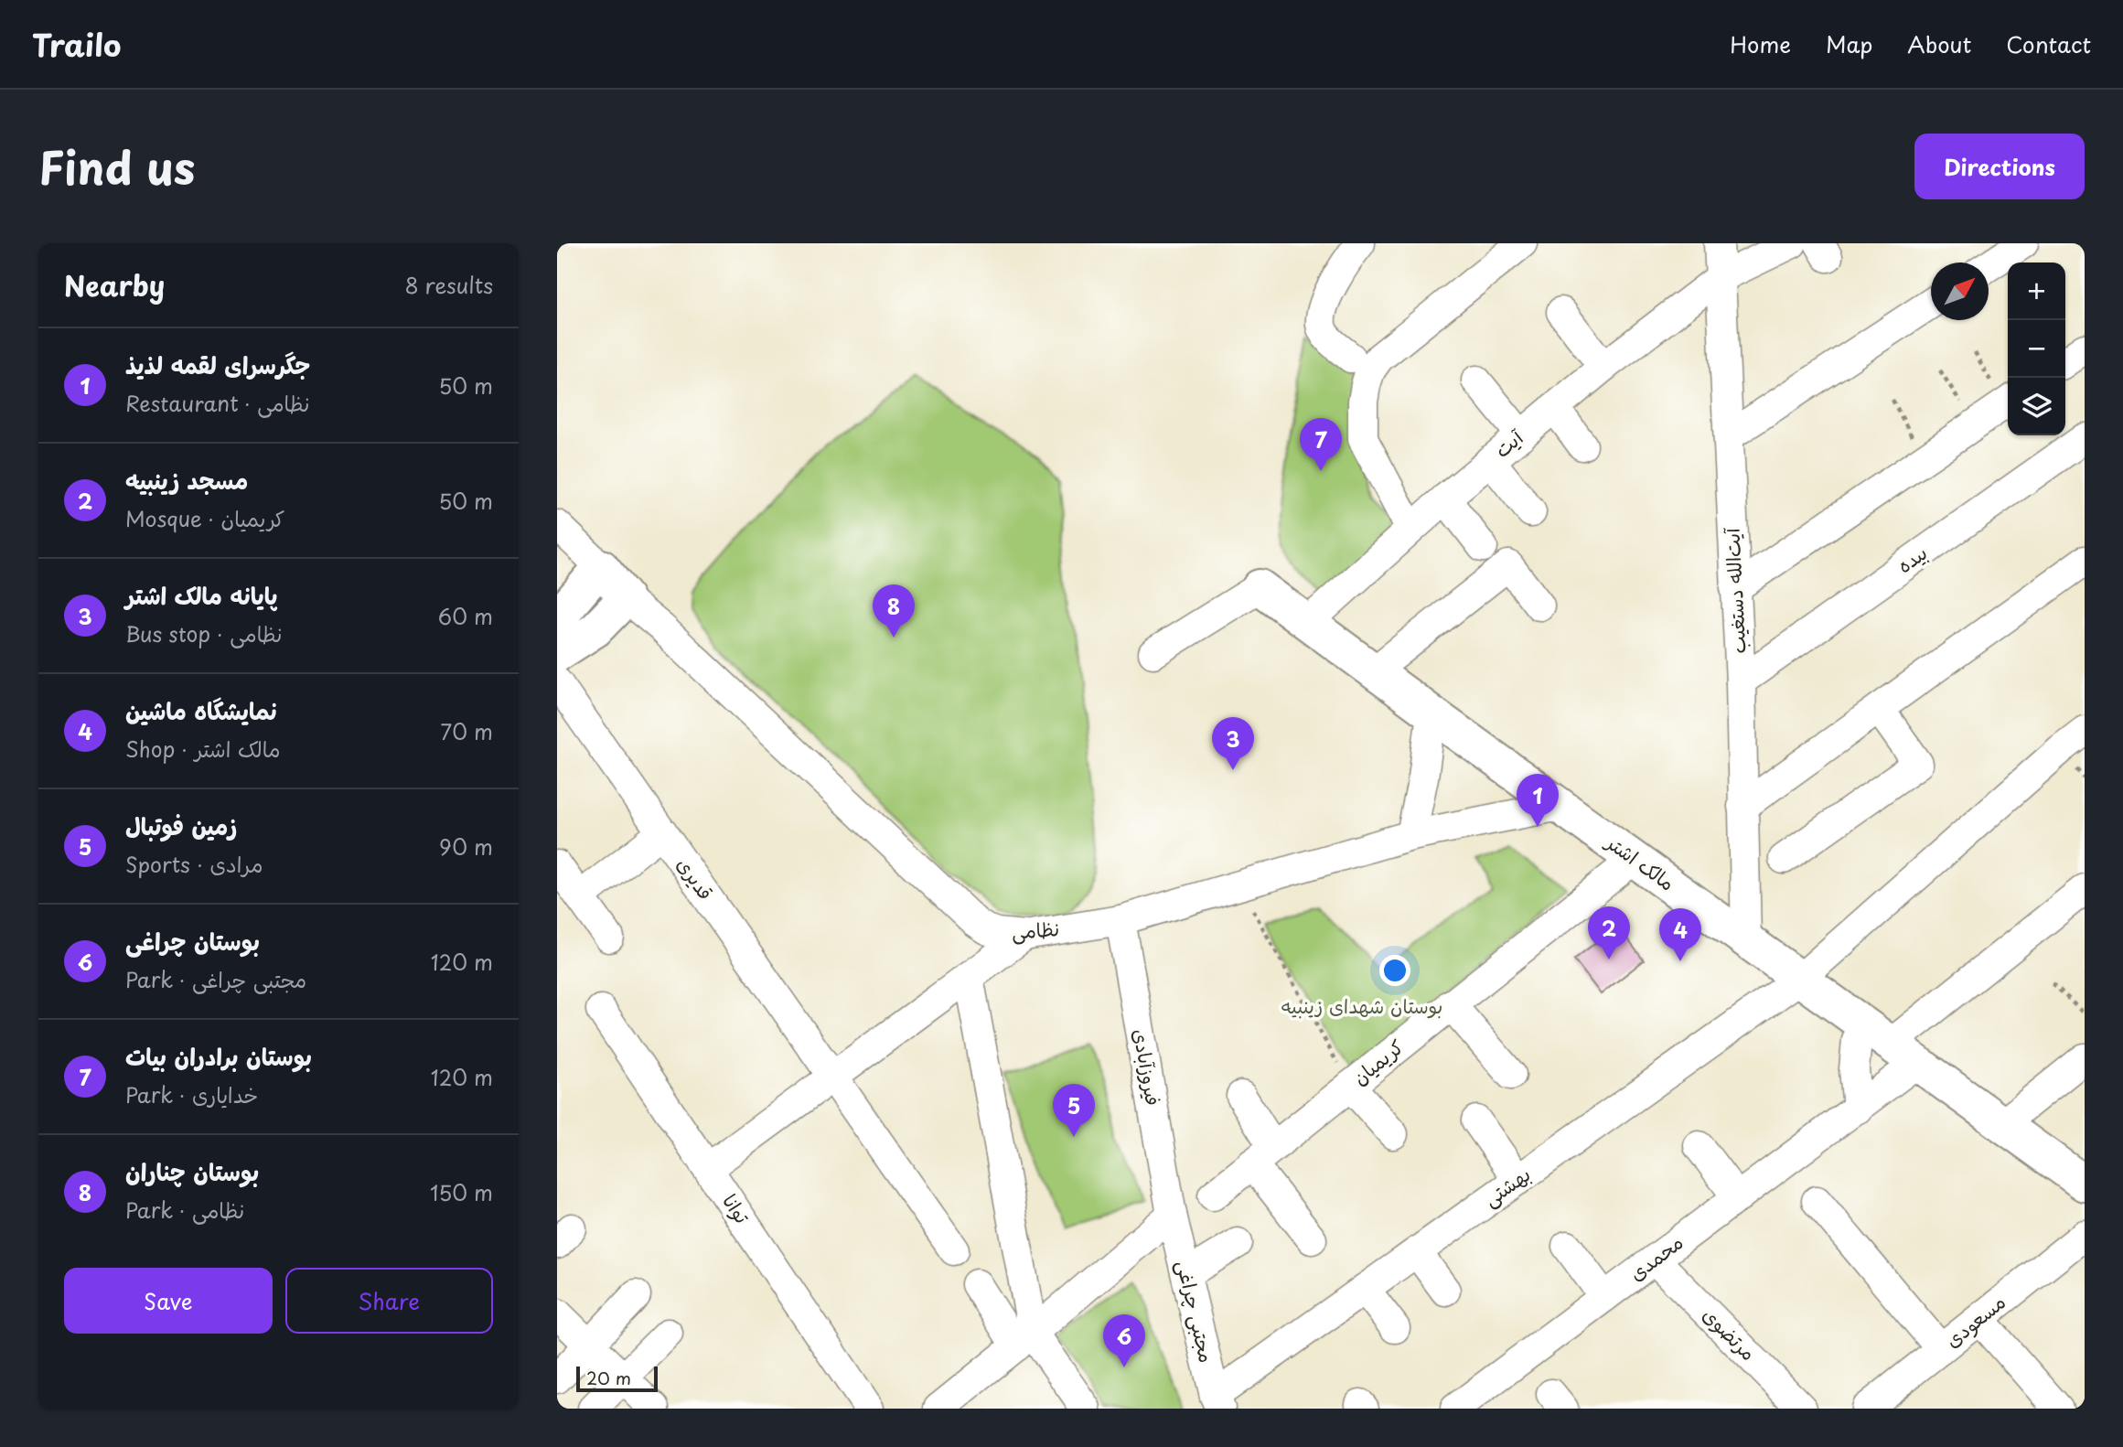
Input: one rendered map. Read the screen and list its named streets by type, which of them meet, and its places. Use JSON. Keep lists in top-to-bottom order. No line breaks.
{"streets":{"main road":["مالک اشتر"],"street":["آیت","بیده","آیت‌الله دستغیب","قدیری","نظامی","کریمیان","فیروزآبادی","بهشتی","توانا","محمدی","مجتبی چراغی","مسعودی","مرتضوی"]},"crossings":[["آیت","آیت‌الله دستغیب"],["آیت","مالک اشتر"],["بیده","آیت‌الله دستغیب"],["آیت‌الله دستغیب","مالک اشتر"],["مالک اشتر","نظامی"],["مالک اشتر","کریمیان"],["مالک اشتر","بهشتی"],["مالک اشتر","محمدی"],["نظامی","فیروزآبادی"],["فیروزآبادی","مجتبی چراغی"],["بهشتی","مجتبی چراغی"],["محمدی","مرتضوی"]],"parks":["بوستان شهدای زینبیه"],"scale_bar":"20 m","north":"top right","page":{"header":"Trailo","nav":["Home","Map","About","Contact"],"title":"Find us","buttons":["Directions",["Save","Share"]],"heading":["Nearby","8 results"],"map_buttons":["+","−"],"list":[{"mark":"1","name":"جگرسرای لقمه لذیذ","note":"Restaurant · نظامی","value":"50 m"},{"mark":"2","name":"مسجد زینبیه","note":"Mosque · کریمیان","value":"50 m"},{"mark":"3","name":"پایانه مالک اشتر","note":"Bus stop · نظامی","value":"60 m"},{"mark":"4","name":"نمایشگاه ماشین","note":"Shop · مالک اشتر","value":"70 m"},{"mark":"5","name":"زمین فوتبال","note":"Sports · مرادی","value":"90 m"},{"mark":"6","name":"بوستان چراغی","note":"Park · مجتبی چراغی","value":"120 m"},{"mark":"7","name":"بوستان برادران بیات","note":"Park · خدایاری","value":"120 m"},{"mark":"8","name":"بوستان چناران","note":"Park · نظامی","value":"150 m"}],"pins":["7","8","3","1","2","4","5","6"],"scale":"20 m"}}
